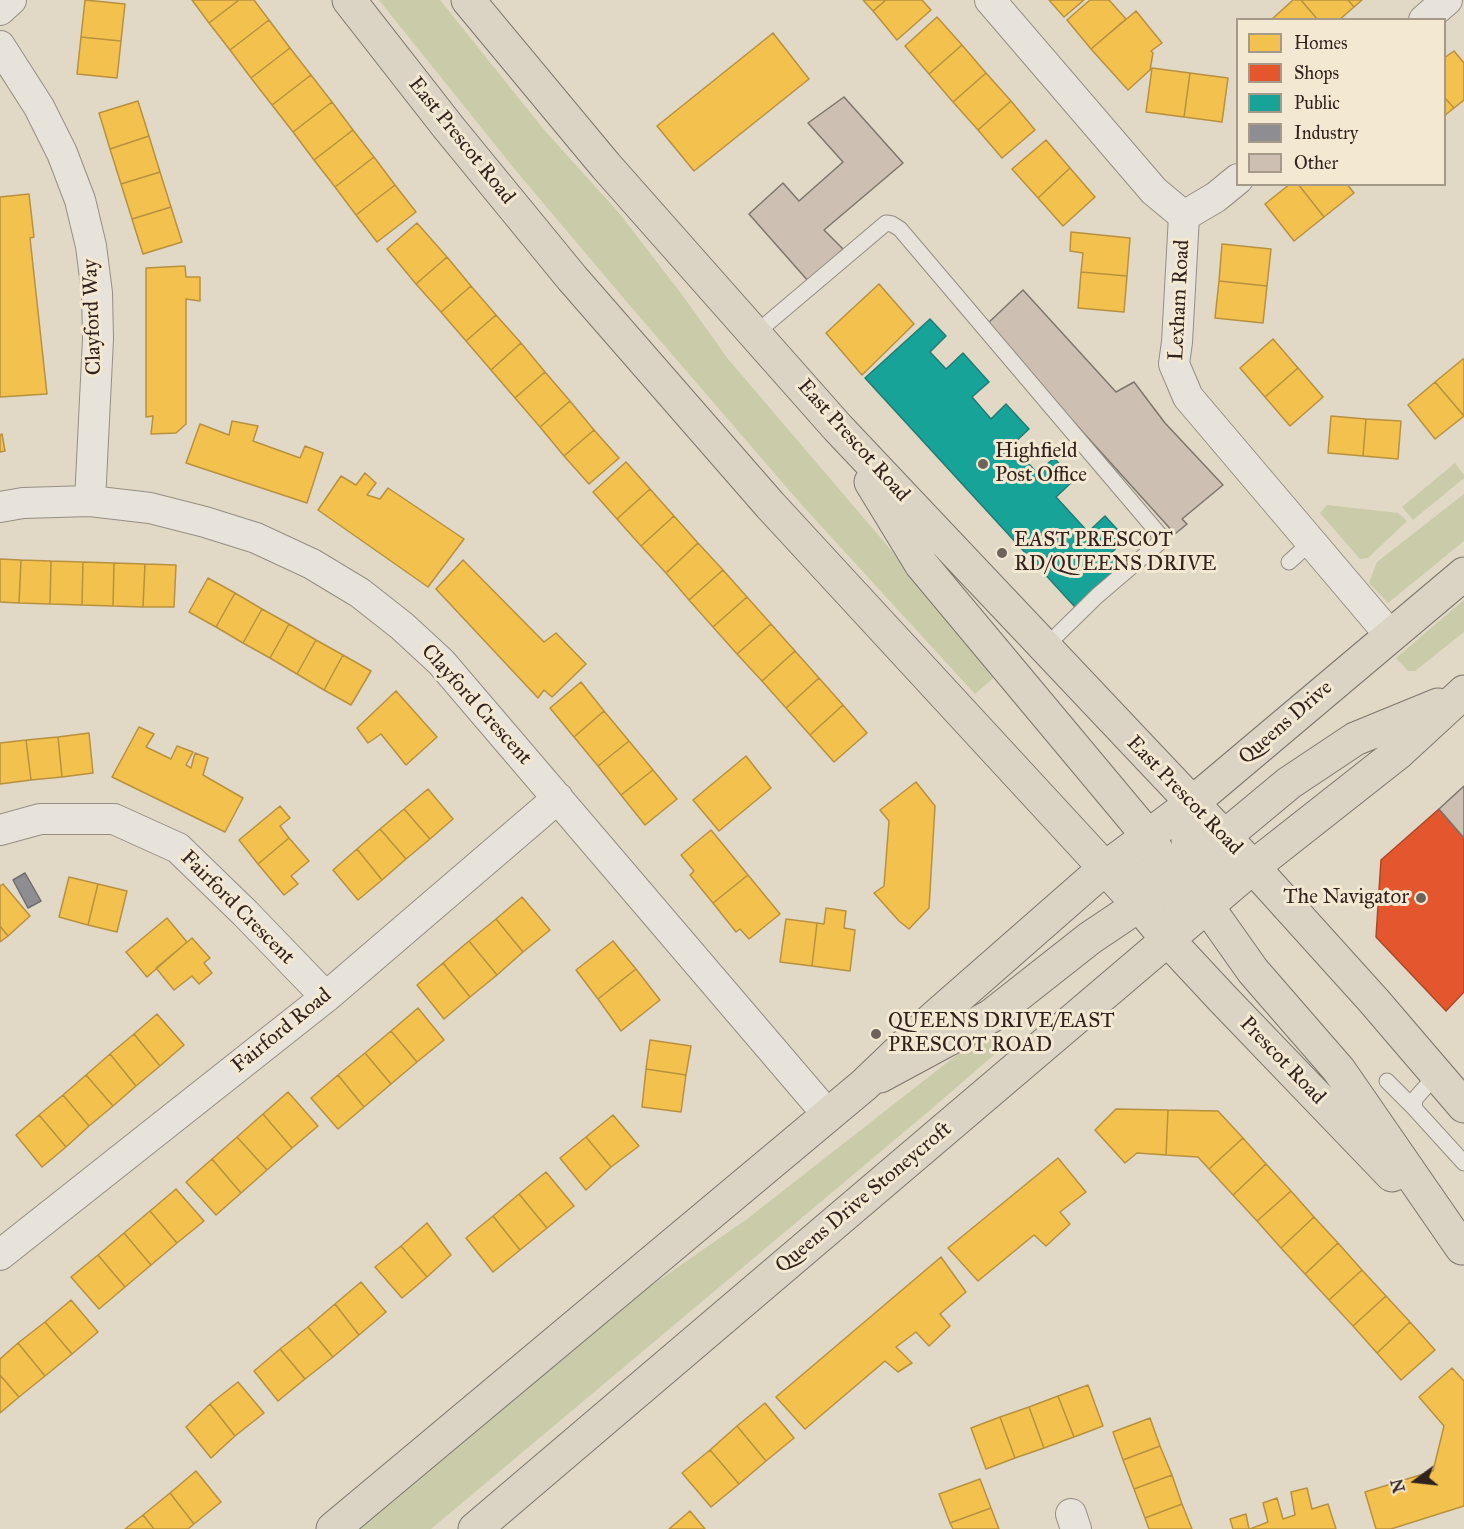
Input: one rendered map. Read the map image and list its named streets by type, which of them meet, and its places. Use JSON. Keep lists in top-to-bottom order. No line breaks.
{"streets":{"main road":["East Prescot Road","Queens Drive","Prescot Road","Queens Drive Stoneycroft"],"street":["Lexham Road","Clayford Way","Clayford Crescent","Fairford Crescent","Fairford Road"]},"crossings":[["East Prescot Road","Queens Drive"],["East Prescot Road","Prescot Road"],["East Prescot Road","Queens Drive Stoneycroft"],["Lexham Road","Queens Drive"],["Clayford Way","Clayford Crescent"],["Clayford Crescent","Fairford Road"],["Queens Drive","Prescot Road"],["Fairford Crescent","Fairford Road"],["Prescot Road","Queens Drive Stoneycroft"]],"places":["Highfield Post Office","EAST PRESCOT RD/QUEENS DRIVE","The Navigator","QUEENS DRIVE/EAST PRESCOT ROAD"],"legend":["Homes","Shops","Public","Industry","Other"],"north":"left"}
